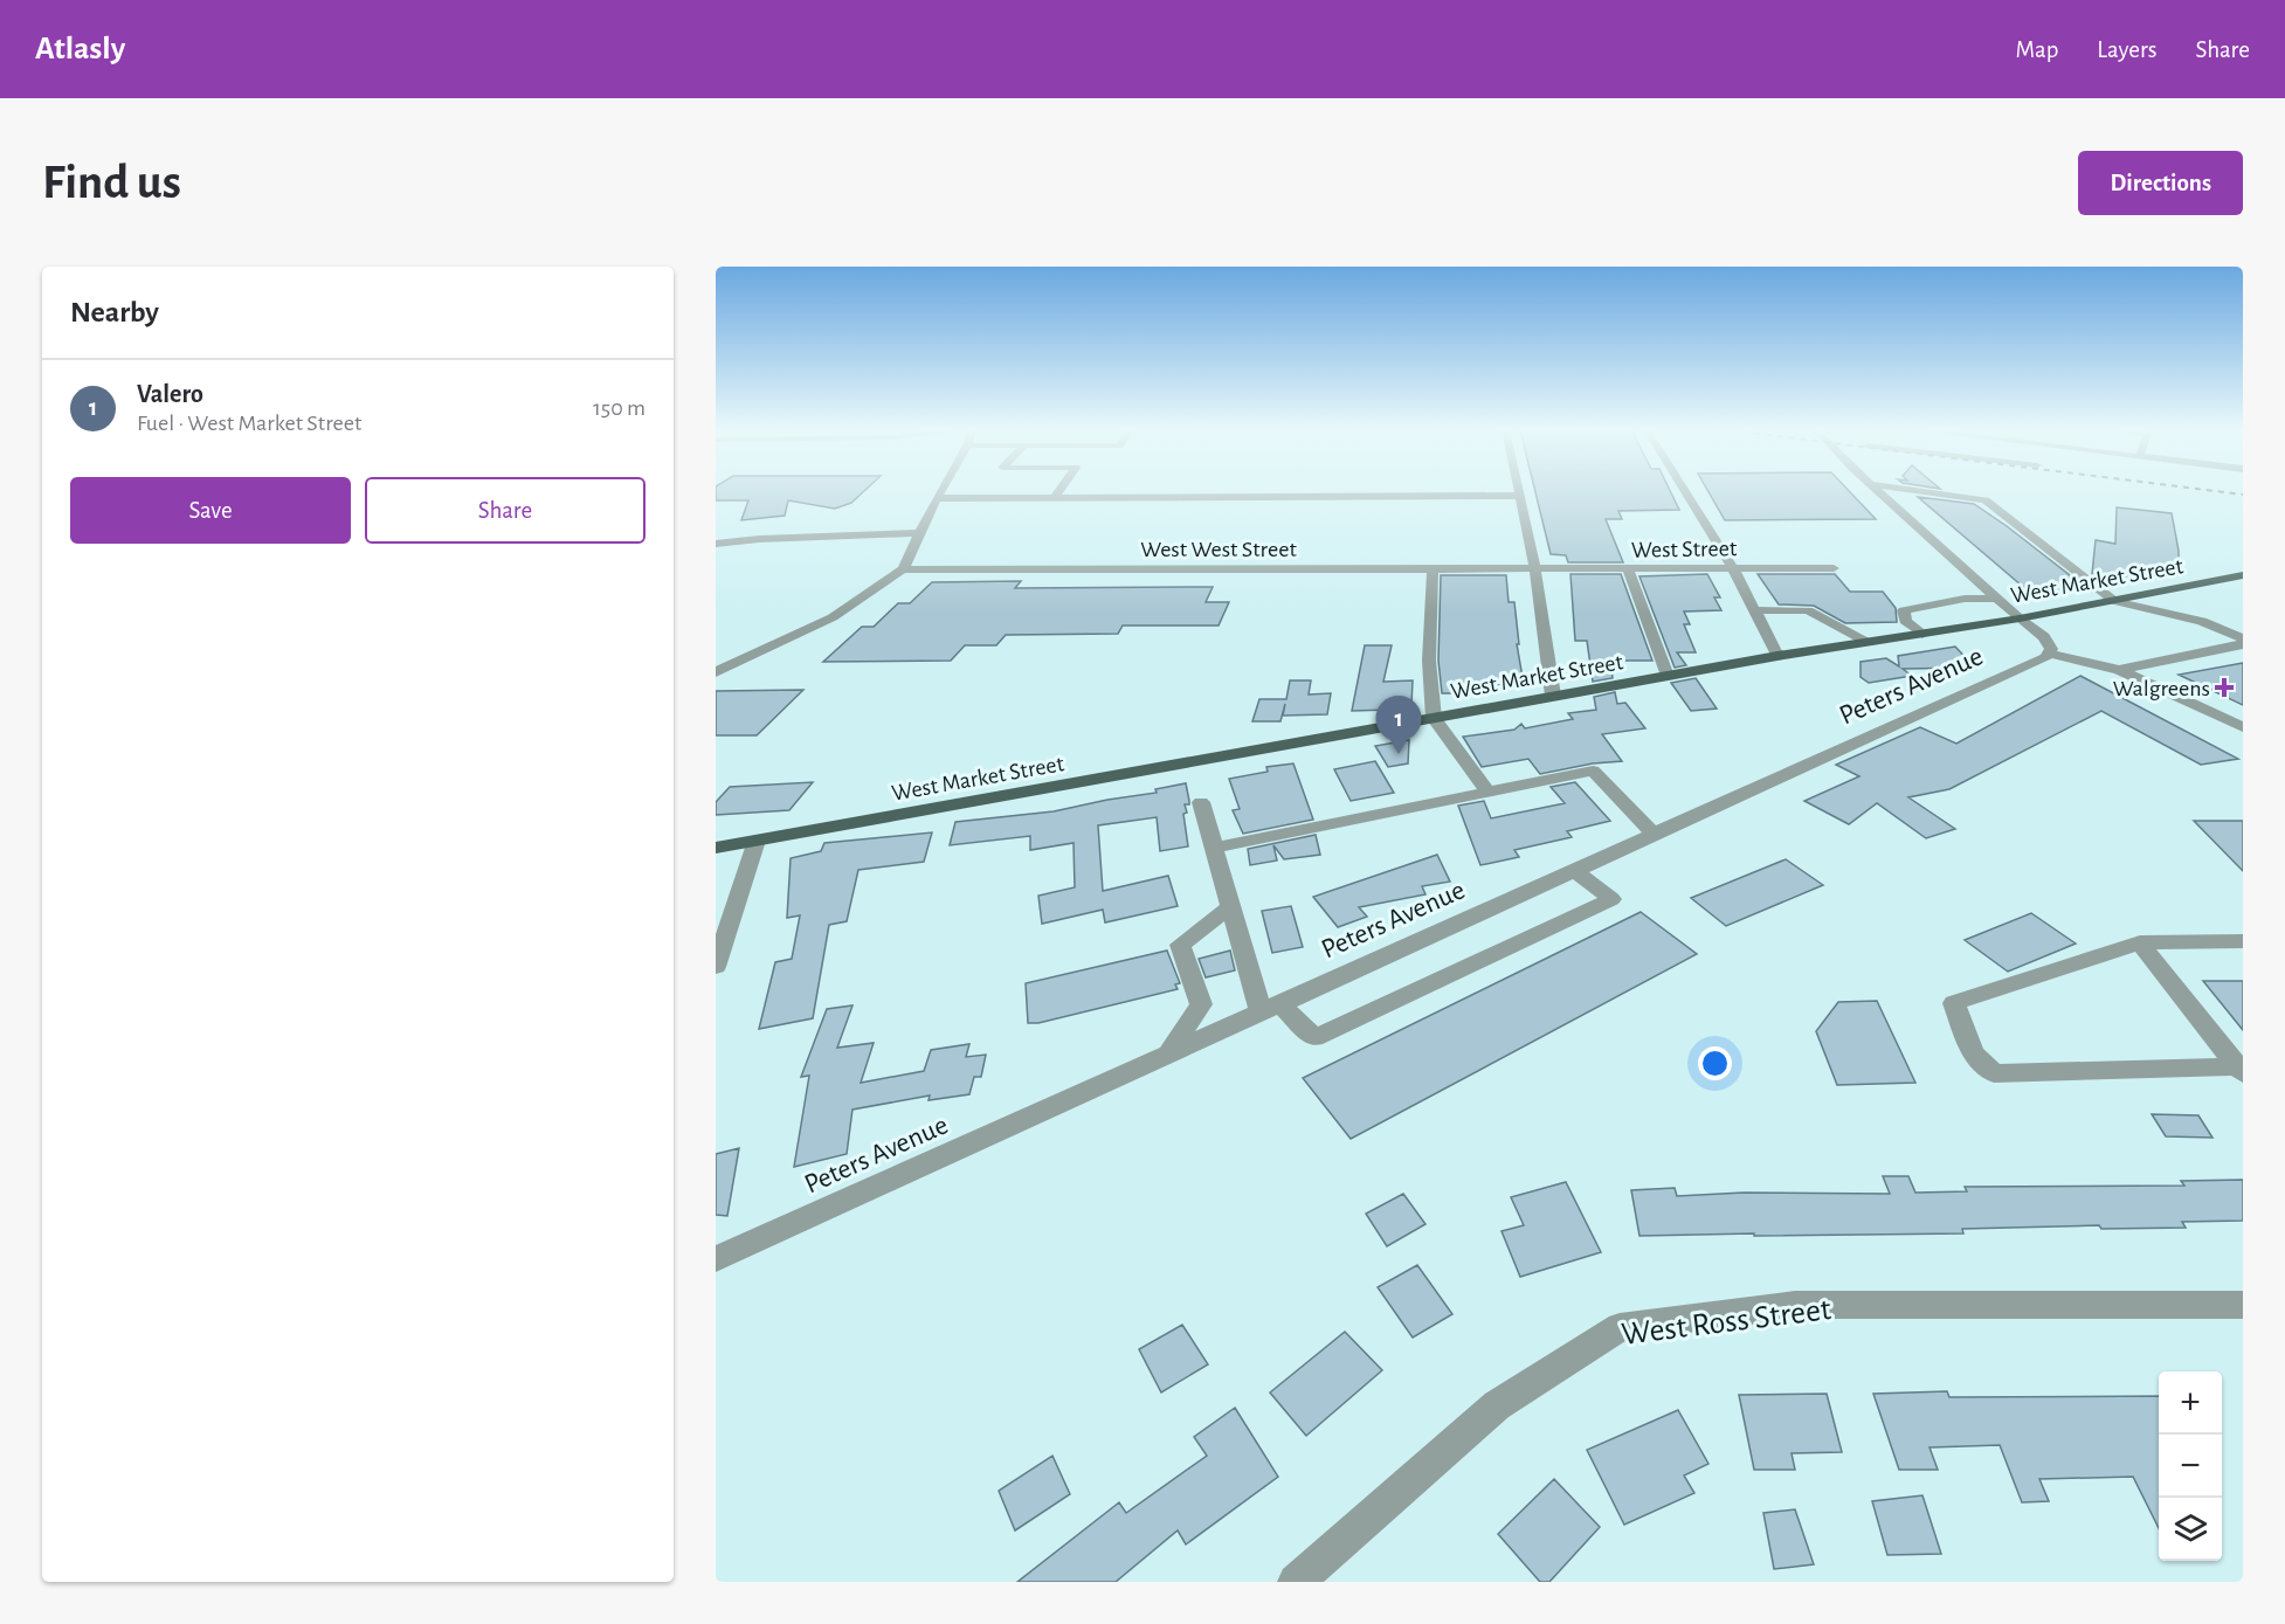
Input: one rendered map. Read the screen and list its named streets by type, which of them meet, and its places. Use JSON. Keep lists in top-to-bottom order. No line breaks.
{"streets":{"main road":["West Market Street"],"street":["West West Street","West Street","Peters Avenue","West Ross Street"]},"crossings":[["West West Street","West Street"]],"places":{"health":["Walgreens"]},"page":{"header":"Atlasly","nav":["Map","Layers","Share"],"buttons":["Directions",["Save","Share"]],"title":"Find us","heading":"Nearby","list":[{"mark":"1","name":"Valero","note":"Fuel · West Market Street","value":"150 m"}],"pins":"1","map_buttons":["+","−"]}}
